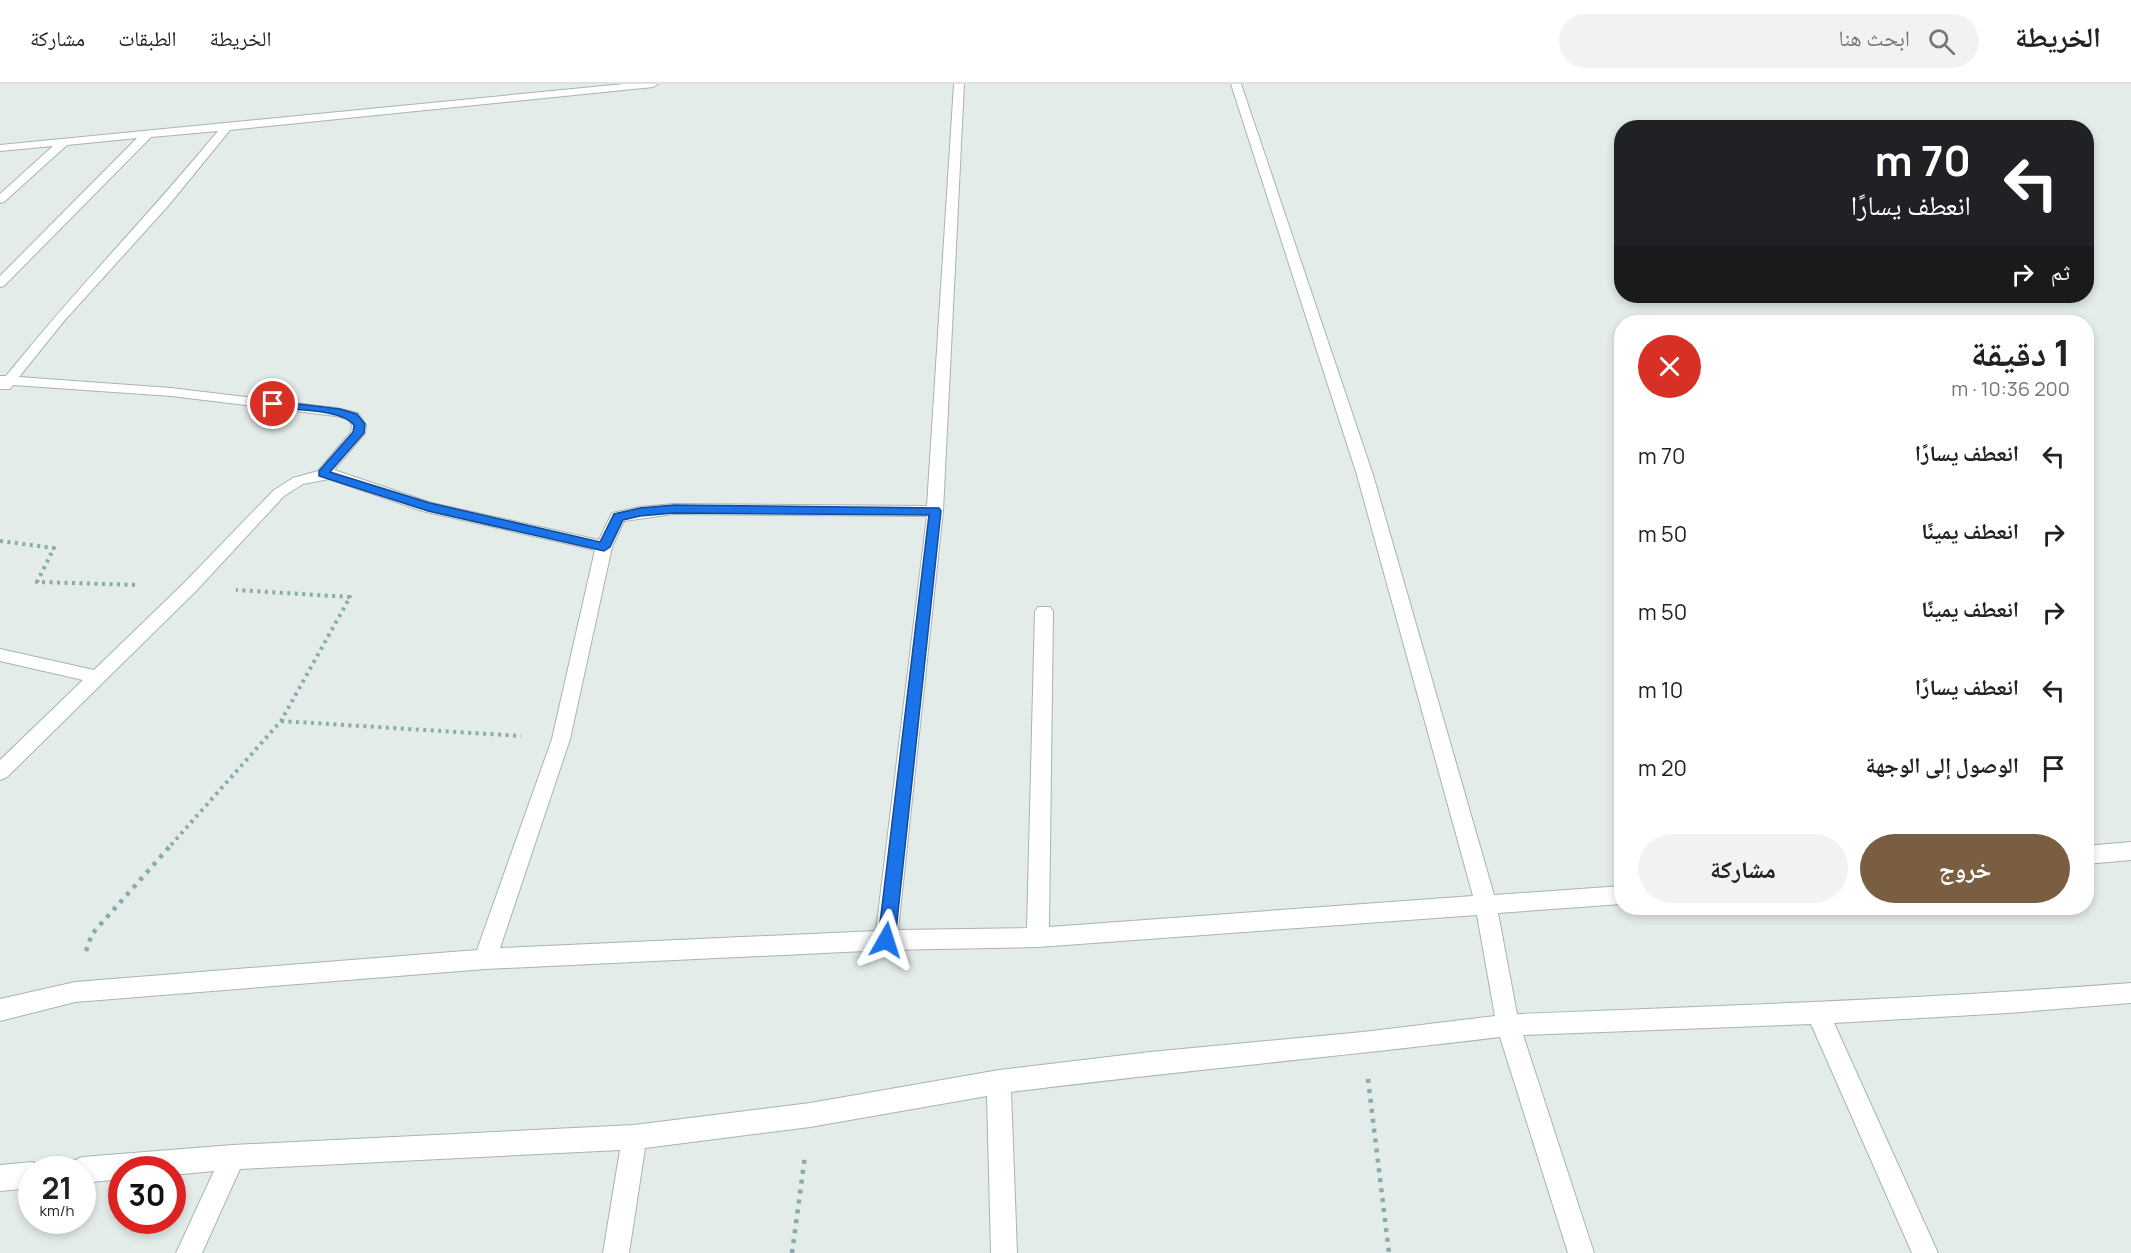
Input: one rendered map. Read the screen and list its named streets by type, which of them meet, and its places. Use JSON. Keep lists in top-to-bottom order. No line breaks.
{"page":{"header":"الخريطة","search":"ابحث هنا","nav":["الخريطة","الطبقات","مشاركة"],"turn":["70 m","انعطف يسارًا"],"then":"ثم","heading":["1 دقيقة","200 m · 10:36"],"list":[{"name":"انعطف يسارًا","value":"70 m"},{"name":"انعطف يمينًا","value":"50 m"},{"name":"انعطف يمينًا","value":"50 m"},{"name":"انعطف يسارًا","value":"10 m"},{"name":"الوصول إلى الوجهة","value":"20 m"}],"buttons":["خروج","مشاركة"],"speed":"21 km/h","limit":"30"}}
